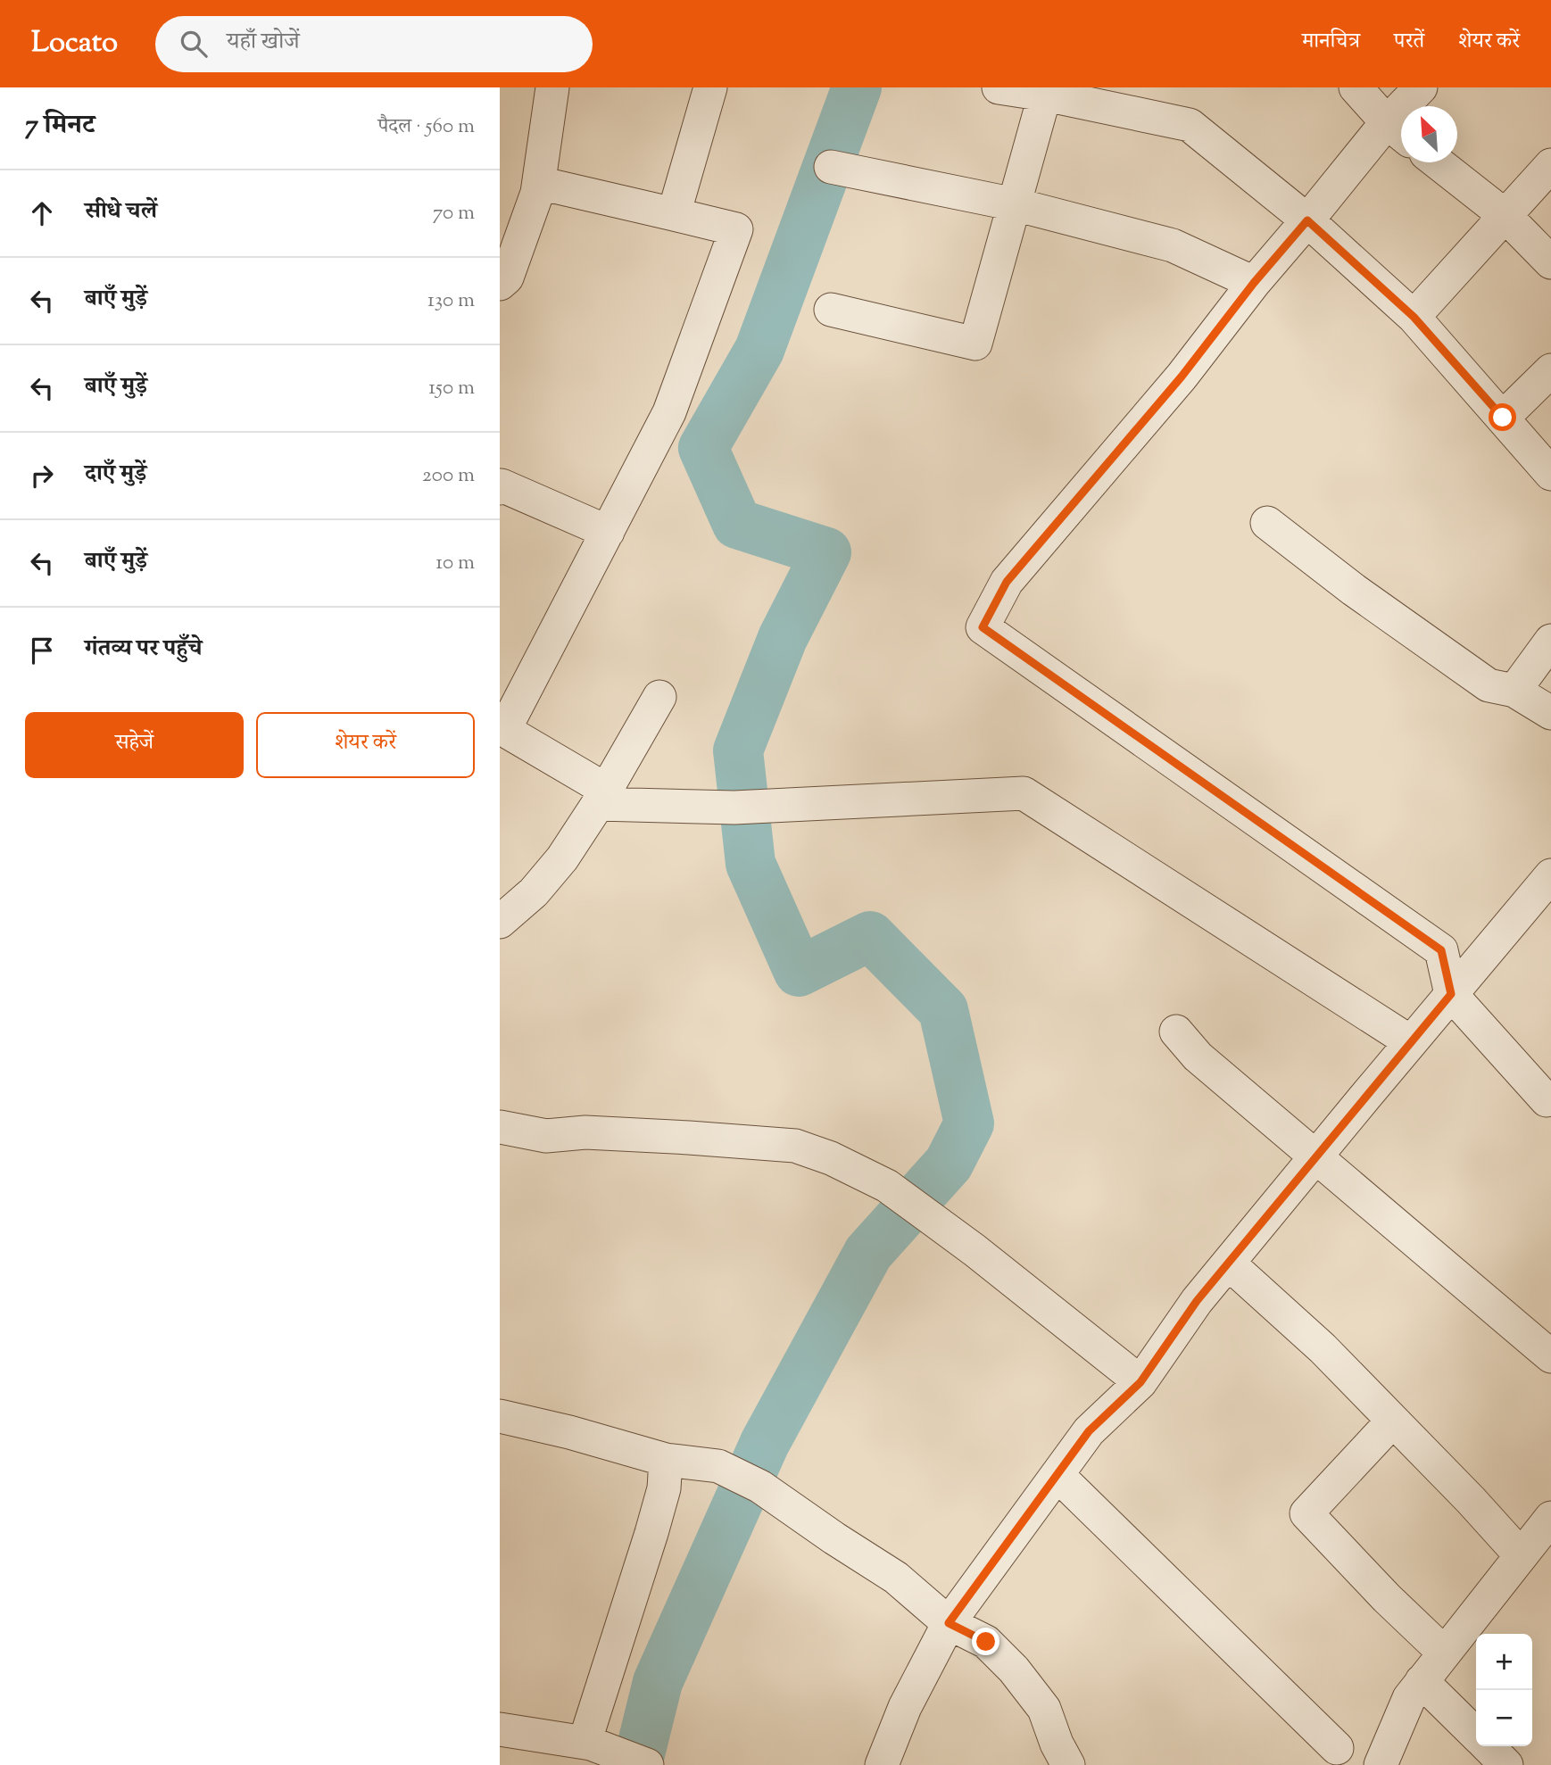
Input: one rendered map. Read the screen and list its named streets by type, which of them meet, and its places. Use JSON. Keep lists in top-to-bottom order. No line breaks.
{"north":"top left","page":{"header":"Locato","search":"यहाँ खोजें","nav":["मानचित्र","परतें","शेयर करें"],"heading":["7 मिनट","पैदल · 560 m"],"list":[["सीधे चलें","70 m"],["बाएँ मुड़ें","130 m"],["बाएँ मुड़ें","150 m"],["दाएँ मुड़ें","200 m"],["बाएँ मुड़ें","10 m"],"गंतव्य पर पहुँचे"],"buttons":["सहेजें","शेयर करें"],"map_buttons":["+","−"]}}
